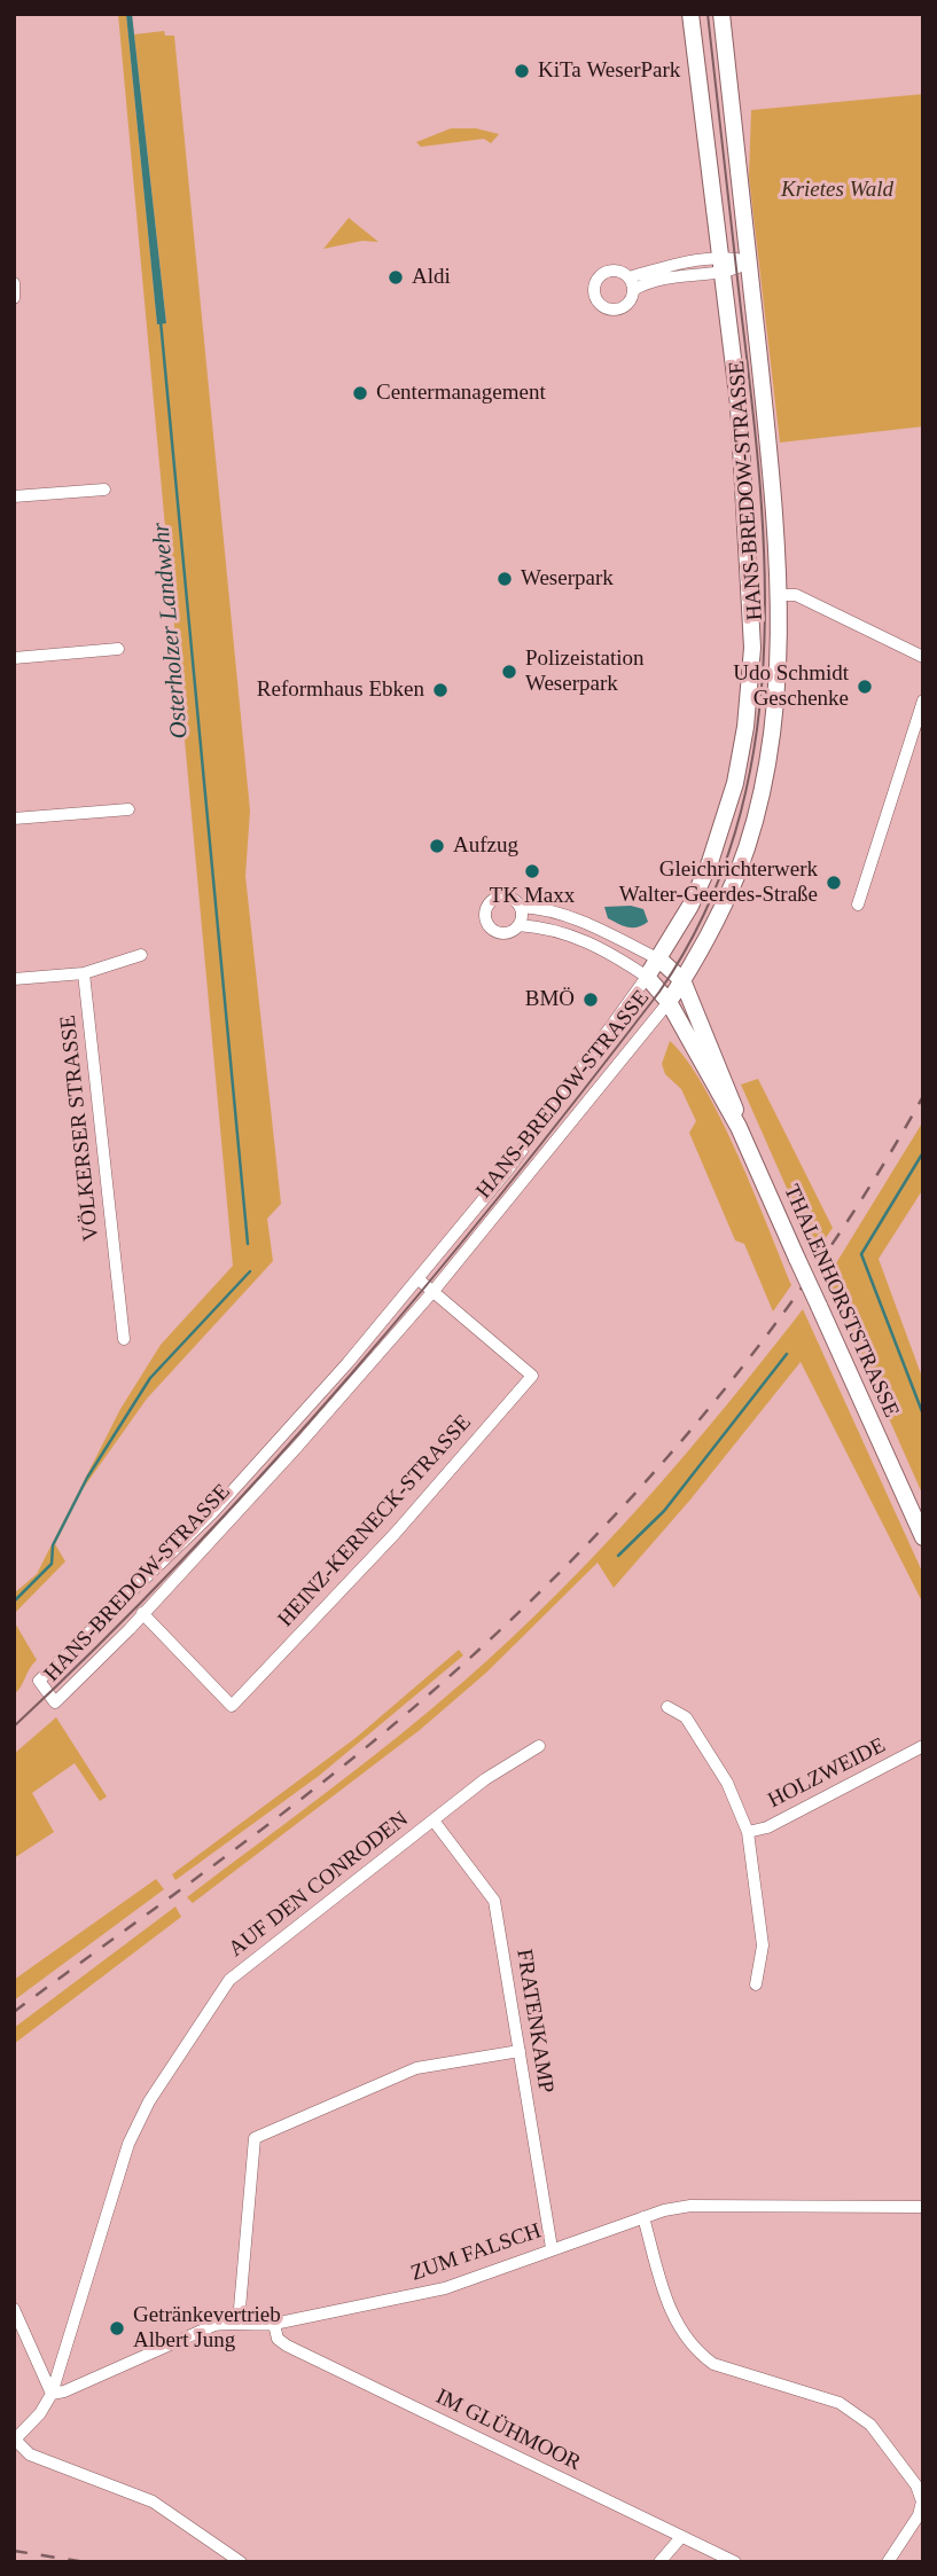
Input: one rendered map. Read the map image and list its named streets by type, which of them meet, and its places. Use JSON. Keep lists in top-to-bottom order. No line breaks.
{"streets":{"main road":["HANS-BREDOW-STRASSE","THALENHORSTSTRASSE"],"street":["VÖLKERSER STRASSE","HEINZ-KERNECK-STRASSE","HOLZWEIDE","AUF DEN CONRODEN","FRATENKAMP","ZUM FALSCH","IM GLÜHMOOR"]},"crossings":[["HANS-BREDOW-STRASSE","THALENHORSTSTRASSE"],["HANS-BREDOW-STRASSE","HEINZ-KERNECK-STRASSE"],["AUF DEN CONRODEN","FRATENKAMP"],["AUF DEN CONRODEN","ZUM FALSCH"],["FRATENKAMP","ZUM FALSCH"],["ZUM FALSCH","IM GLÜHMOOR"]],"water":["Osterholzer Landwehr"],"parks":["Krietes Wald"],"places":["KiTa WeserPark","Aldi","Centermanagement","Weserpark","Polizeistation Weserpark","Udo Schmidt Geschenke","Reformhaus Ebken","Aufzug","TK Maxx","Gleichrichterwerk Walter-Geerdes-Straße","BMÖ","Getränkevertrieb Albert Jung"]}
